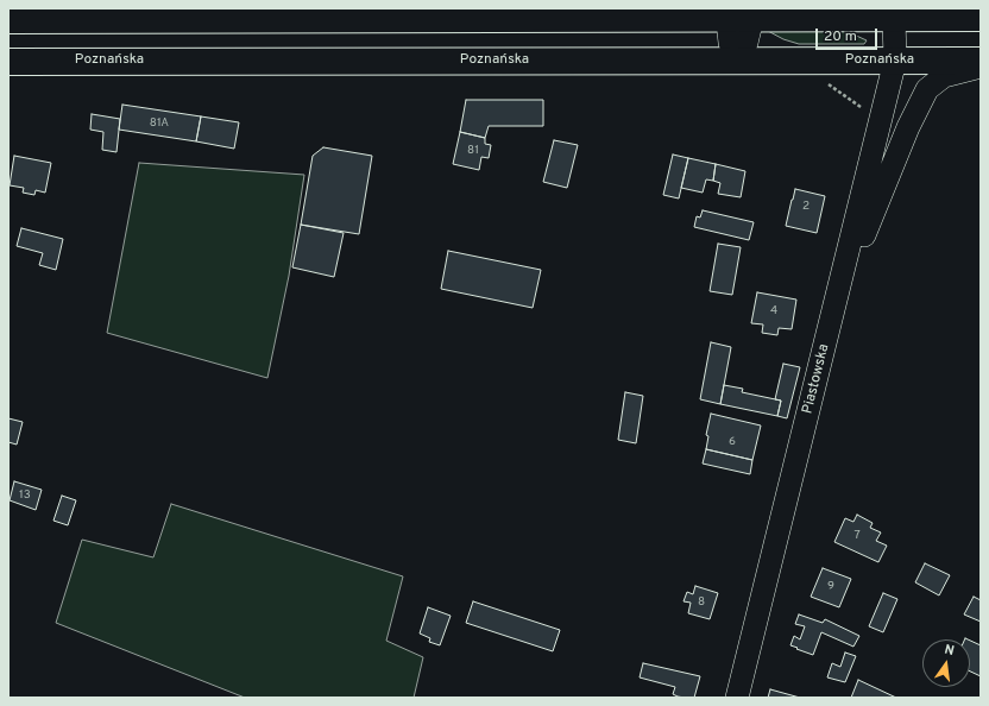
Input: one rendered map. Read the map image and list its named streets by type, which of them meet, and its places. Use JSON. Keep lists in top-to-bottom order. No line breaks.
{"streets":{"main road":["Poznańska"],"street":["Piastowska"]},"crossings":[["Poznańska","Piastowska"]],"house_numbers":["81A","81","2","4","6","13","7","9","8"],"scale_bar":"20 m","north":"top"}
